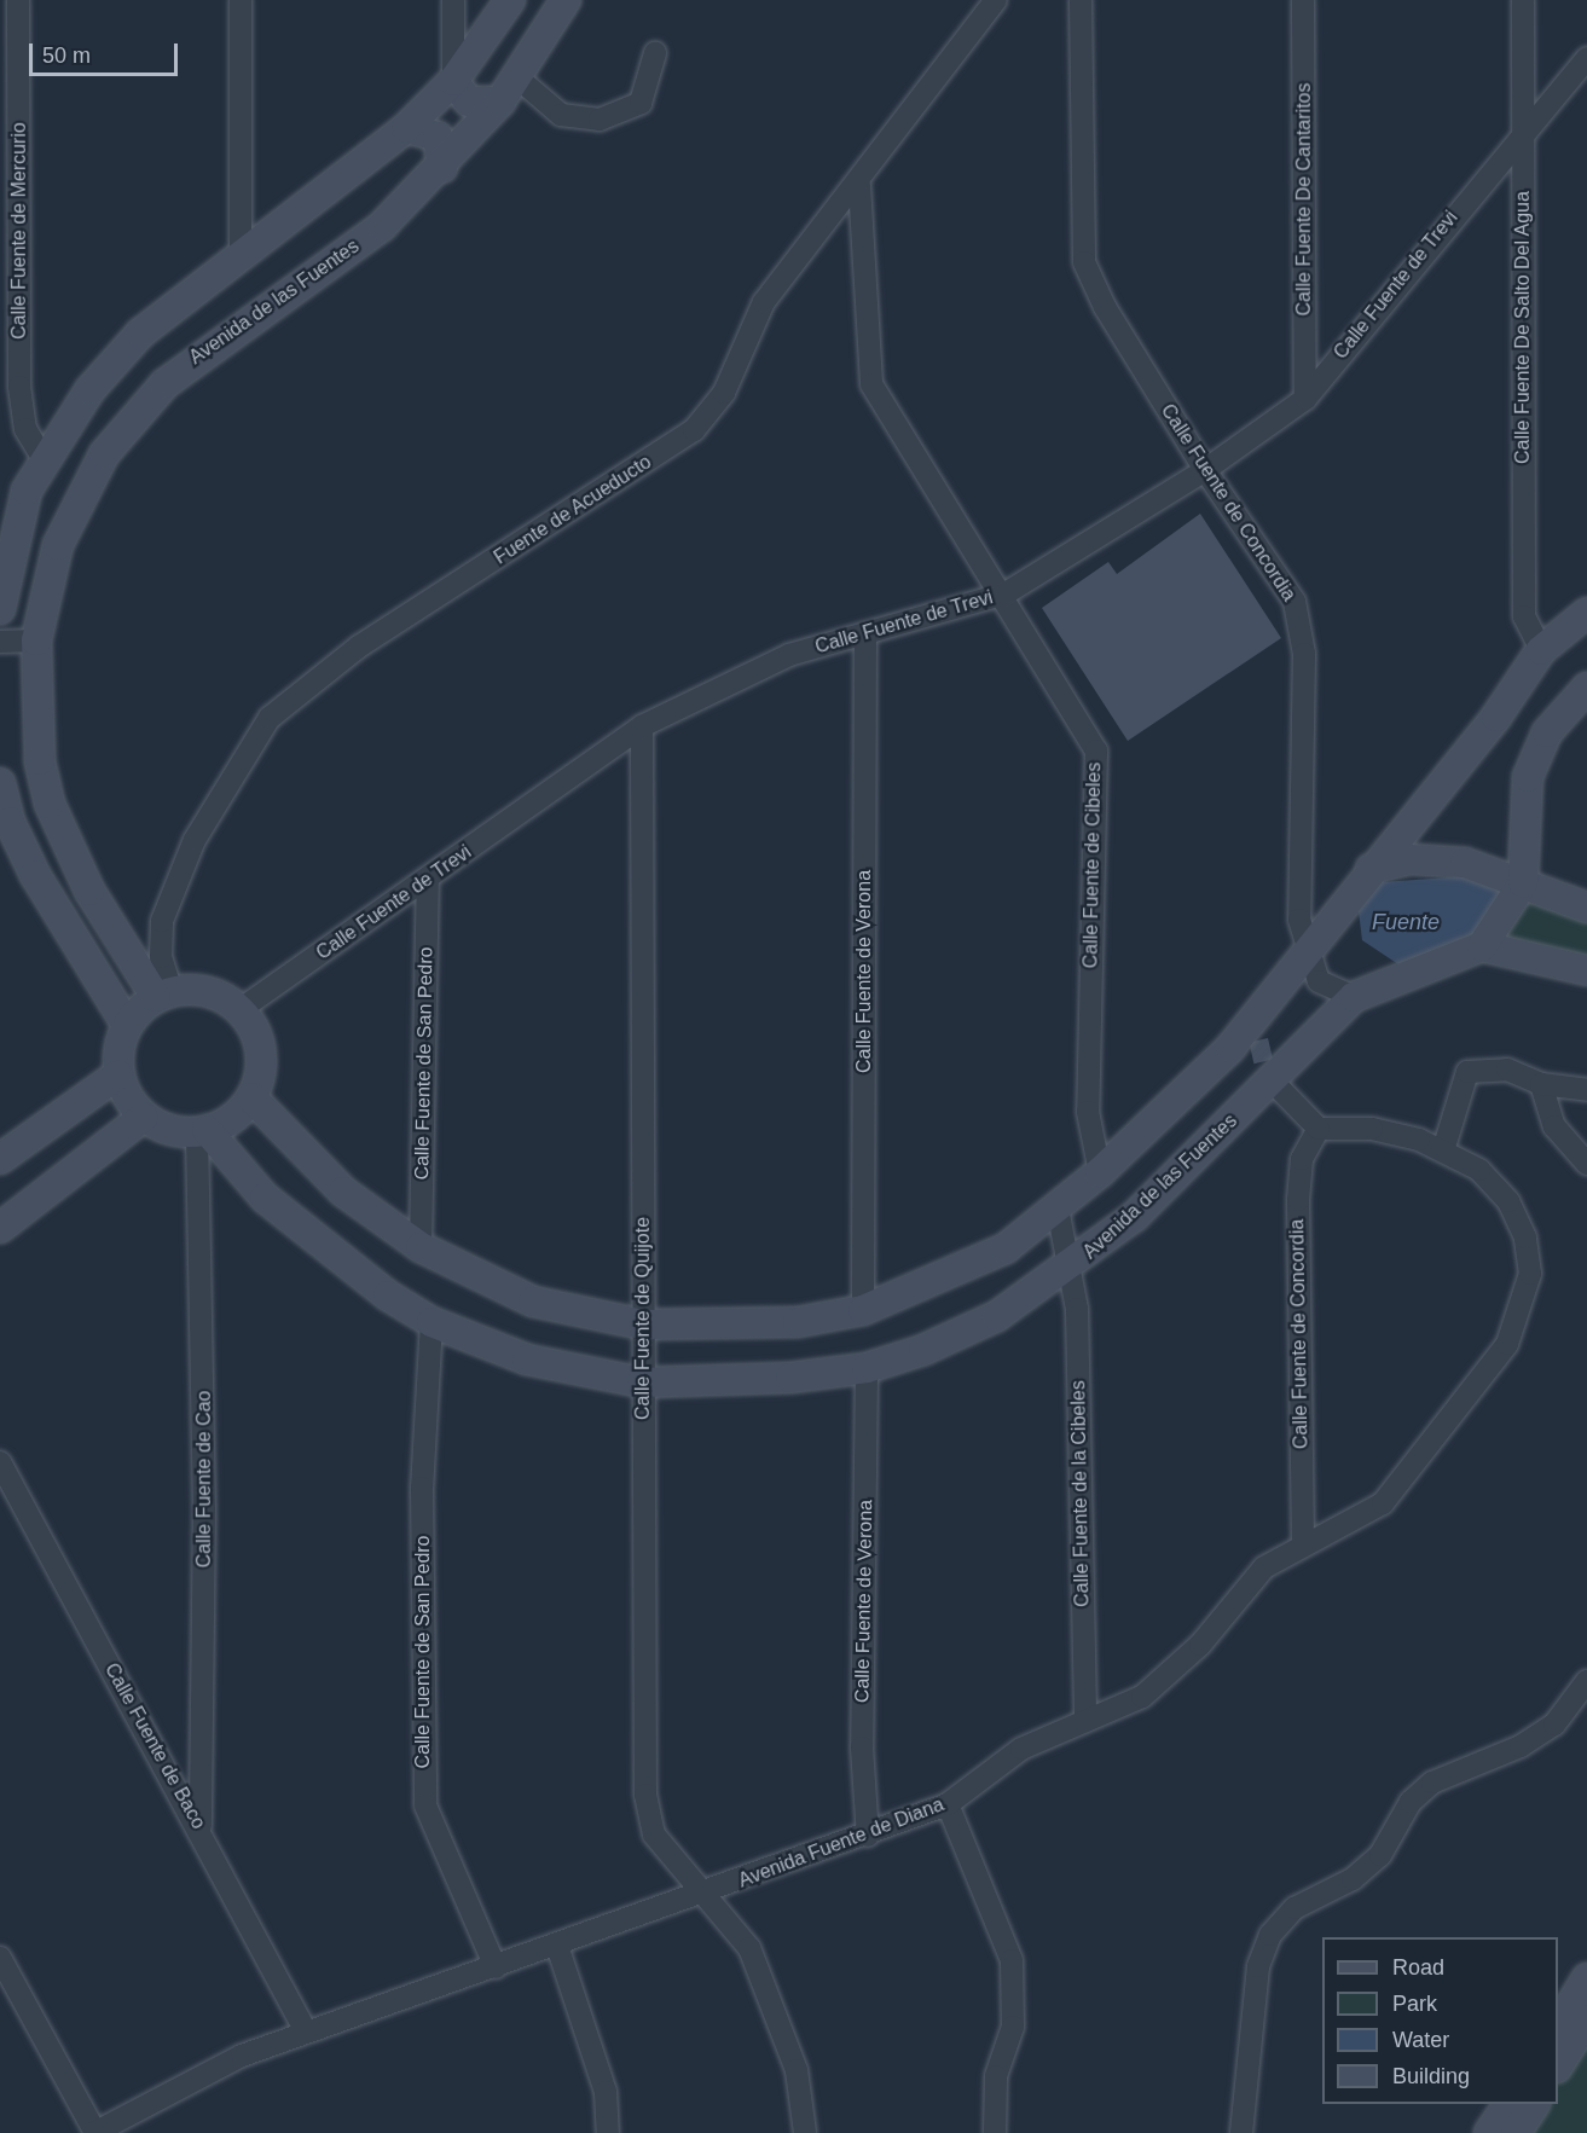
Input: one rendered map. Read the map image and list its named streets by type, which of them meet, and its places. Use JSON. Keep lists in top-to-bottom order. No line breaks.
{"streets":{"main road":["Avenida de las Fuentes"],"street":["Calle Fuente De Cantaritos","Calle Fuente de Mercurio","Calle Fuente de Trevi","Calle Fuente De Salto Del Agua","Calle Fuente de Concordia","Fuente de Acueducto","Calle Fuente de Cibeles","Calle Fuente de Verona","Calle Fuente de San Pedro","Calle Fuente de Quijote","Calle Fuente de Cao","Calle Fuente de la Cibeles","Calle Fuente de Baco","Avenida Fuente de Diana"]},"crossings":[["Calle Fuente De Cantaritos","Calle Fuente de Trevi"],["Calle Fuente de Trevi","Avenida de las Fuentes"],["Calle Fuente de Trevi","Calle Fuente De Salto Del Agua"],["Calle Fuente de Trevi","Calle Fuente de Concordia"],["Calle Fuente de Trevi","Fuente de Acueducto"],["Calle Fuente de Trevi","Calle Fuente de Cibeles"],["Calle Fuente de Trevi","Calle Fuente de Verona"],["Calle Fuente de Trevi","Calle Fuente de San Pedro"],["Calle Fuente de Trevi","Calle Fuente de Quijote"],["Calle Fuente de Trevi","Calle Fuente de Cao"],["Avenida de las Fuentes","Calle Fuente de Concordia"],["Avenida de las Fuentes","Fuente de Acueducto"],["Avenida de las Fuentes","Calle Fuente de Verona"],["Avenida de las Fuentes","Calle Fuente de San Pedro"],["Avenida de las Fuentes","Calle Fuente de Quijote"],["Avenida de las Fuentes","Calle Fuente de Cao"],["Avenida de las Fuentes","Calle Fuente de la Cibeles"],["Calle Fuente de Concordia","Avenida Fuente de Diana"],["Fuente de Acueducto","Calle Fuente de Cibeles"],["Fuente de Acueducto","Calle Fuente de Cao"],["Calle Fuente de Verona","Avenida Fuente de Diana"],["Calle Fuente de San Pedro","Avenida Fuente de Diana"],["Calle Fuente de Quijote","Avenida Fuente de Diana"],["Calle Fuente de Cao","Calle Fuente de Baco"],["Calle Fuente de la Cibeles","Avenida Fuente de Diana"],["Calle Fuente de Baco","Avenida Fuente de Diana"]],"water":["Fuente"],"legend":["Road","Park","Water","Building"],"scale_bar":"50 m"}
